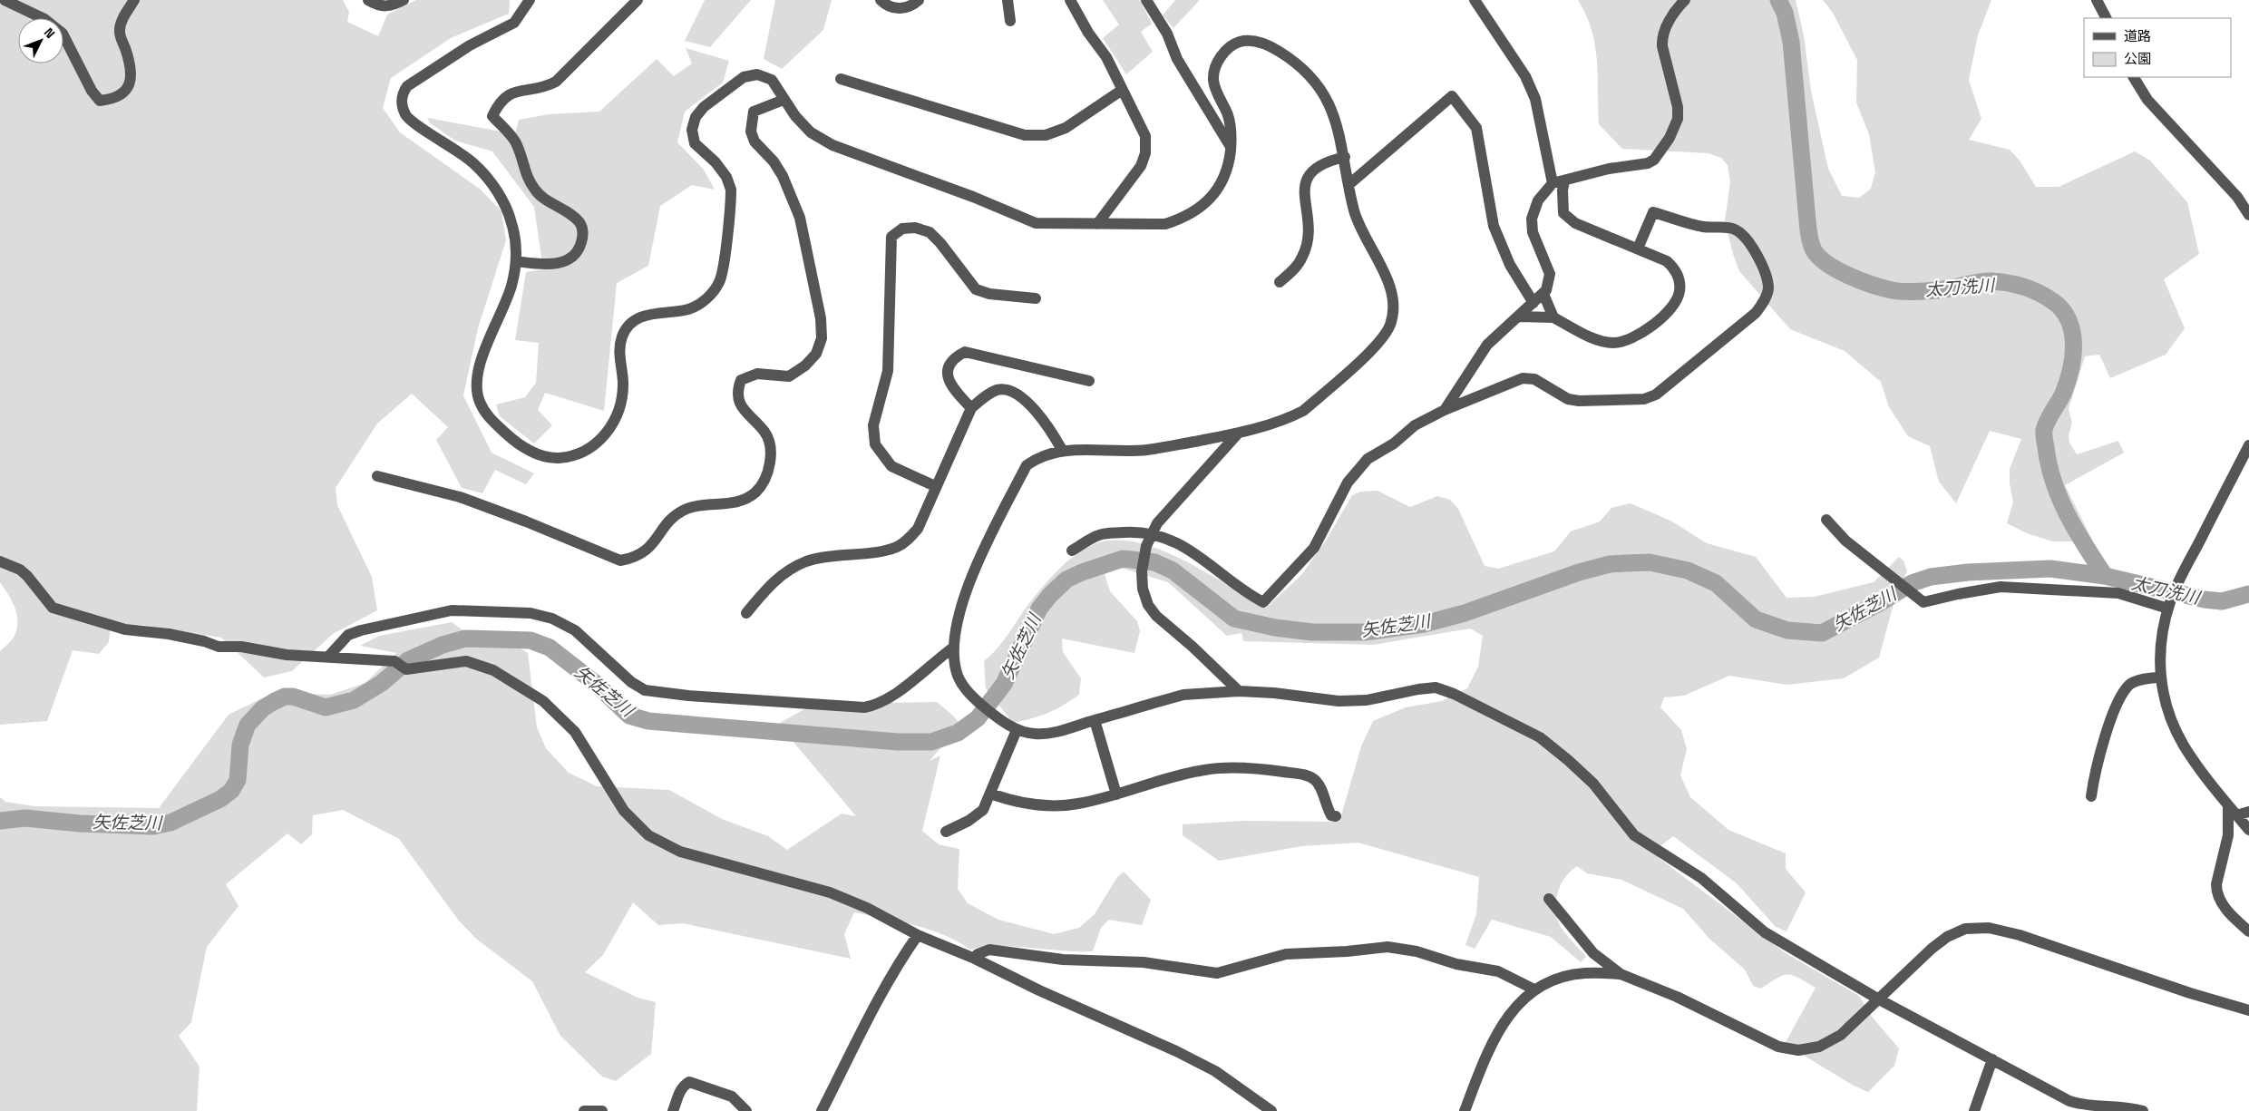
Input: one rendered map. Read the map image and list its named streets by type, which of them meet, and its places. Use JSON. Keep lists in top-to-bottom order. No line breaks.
{"water":["太刀洗川","矢佐芝川"],"legend":["道路","公園"],"north":"top right"}
